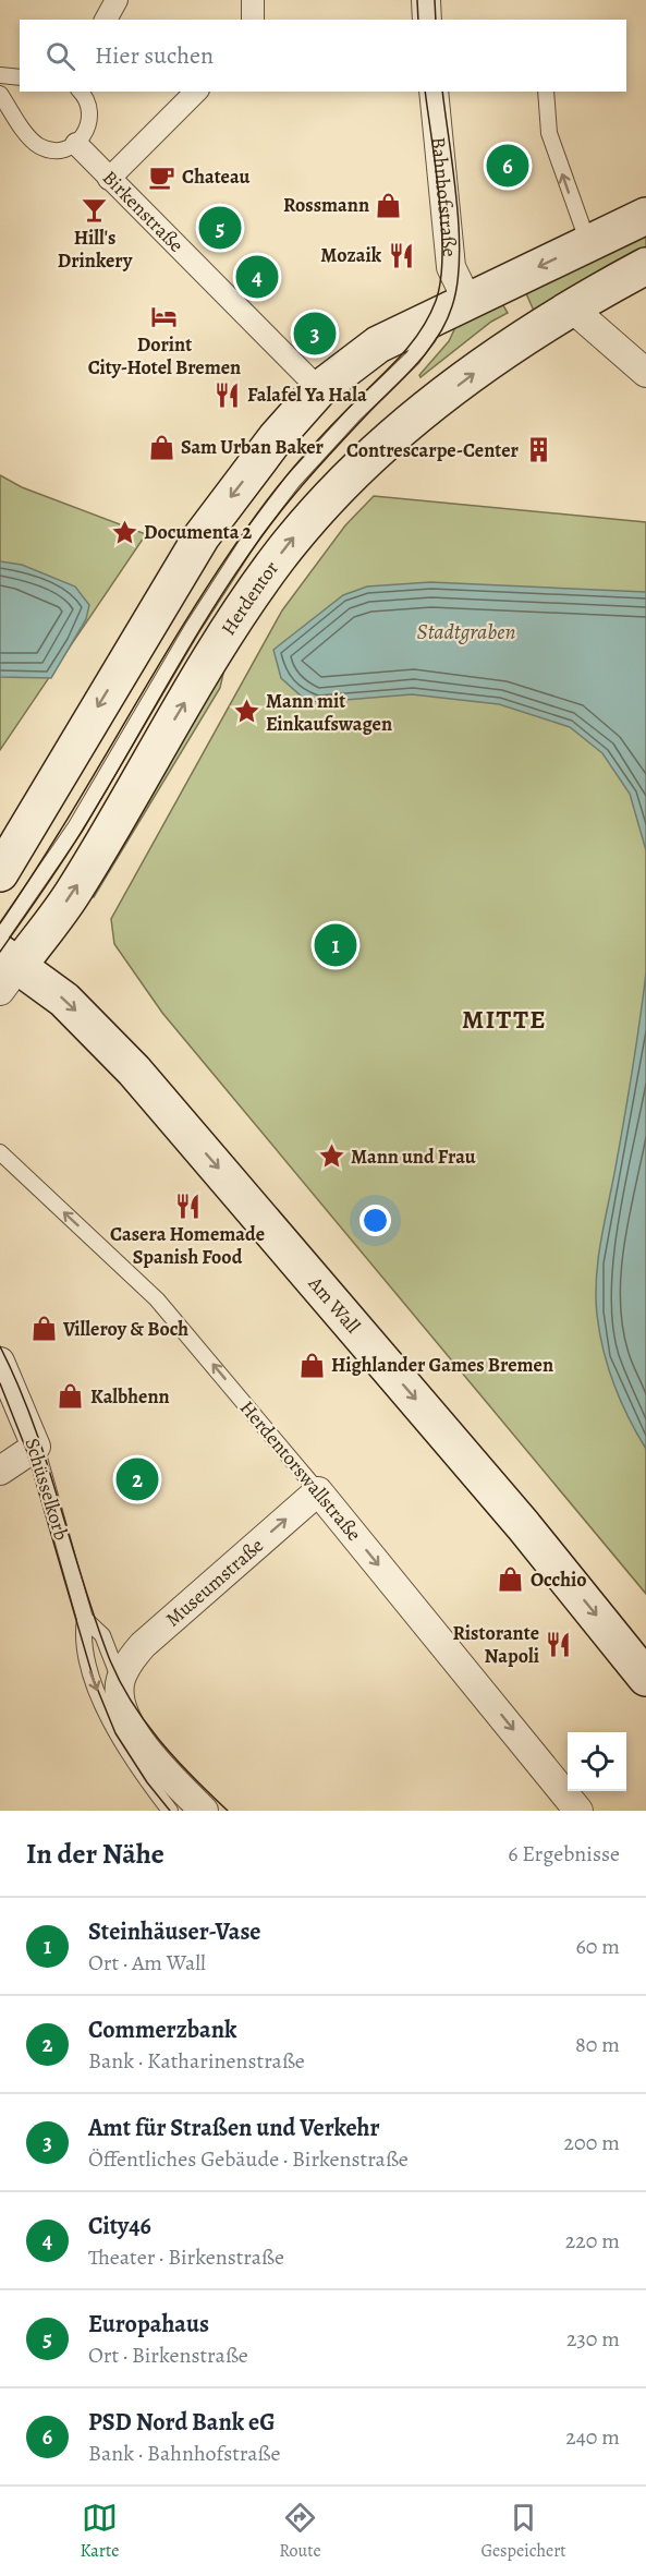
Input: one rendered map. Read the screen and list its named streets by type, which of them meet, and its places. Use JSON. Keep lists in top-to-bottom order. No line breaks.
{"streets":{"main road":["Herdentor","Am Wall"],"street":["Bahnhofstraße","Birkenstraße","Herdentorswallstraße","Schüsselkorb","Museumstraße"]},"crossings":[["Herdentor","Am Wall"],["Herdentorswallstraße","Museumstraße"],["Schüsselkorb","Museumstraße"]],"one_way":["Am Wall","Museumstraße"],"districts":["MITTE"],"water":["Stadtgraben"],"places":{"cafe":["Chateau"],"shop":["Rossmann","Sam Urban Baker","Villeroy & Boch","Highlander Games Bremen","Kalbhenn","Occhio"],"bar":["Hill's Drinkery"],"restaurant":["Mozaik","Falafel Ya Hala","Casera Homemade Spanish Food","Ristorante Napoli"],"hotel":["Dorint City-Hotel Bremen"],"building":["Contrescarpe-Center"],"place":["Documenta 2","Mann mit Einkaufswagen","Mann und Frau"]},"page":{"search":"Hier suchen","pins":["6","5","4","3","1","2"],"heading":["In der Nähe","6 Ergebnisse"],"list":[{"mark":"1","name":"Steinhäuser-Vase","note":"Ort · Am Wall","value":"60 m"},{"mark":"2","name":"Commerzbank","note":"Bank · Katharinenstraße","value":"80 m"},{"mark":"3","name":"Amt für Straßen und Verkehr","note":"Öffentliches Gebäude · Birkenstraße","value":"200 m"},{"mark":"4","name":"City46","note":"Theater · Birkenstraße","value":"220 m"},{"mark":"5","name":"Europahaus","note":"Ort · Birkenstraße","value":"230 m"},{"mark":"6","name":"PSD Nord Bank eG","note":"Bank · Bahnhofstraße","value":"240 m"}],"nav":["Karte","Route","Gespeichert"]}}
